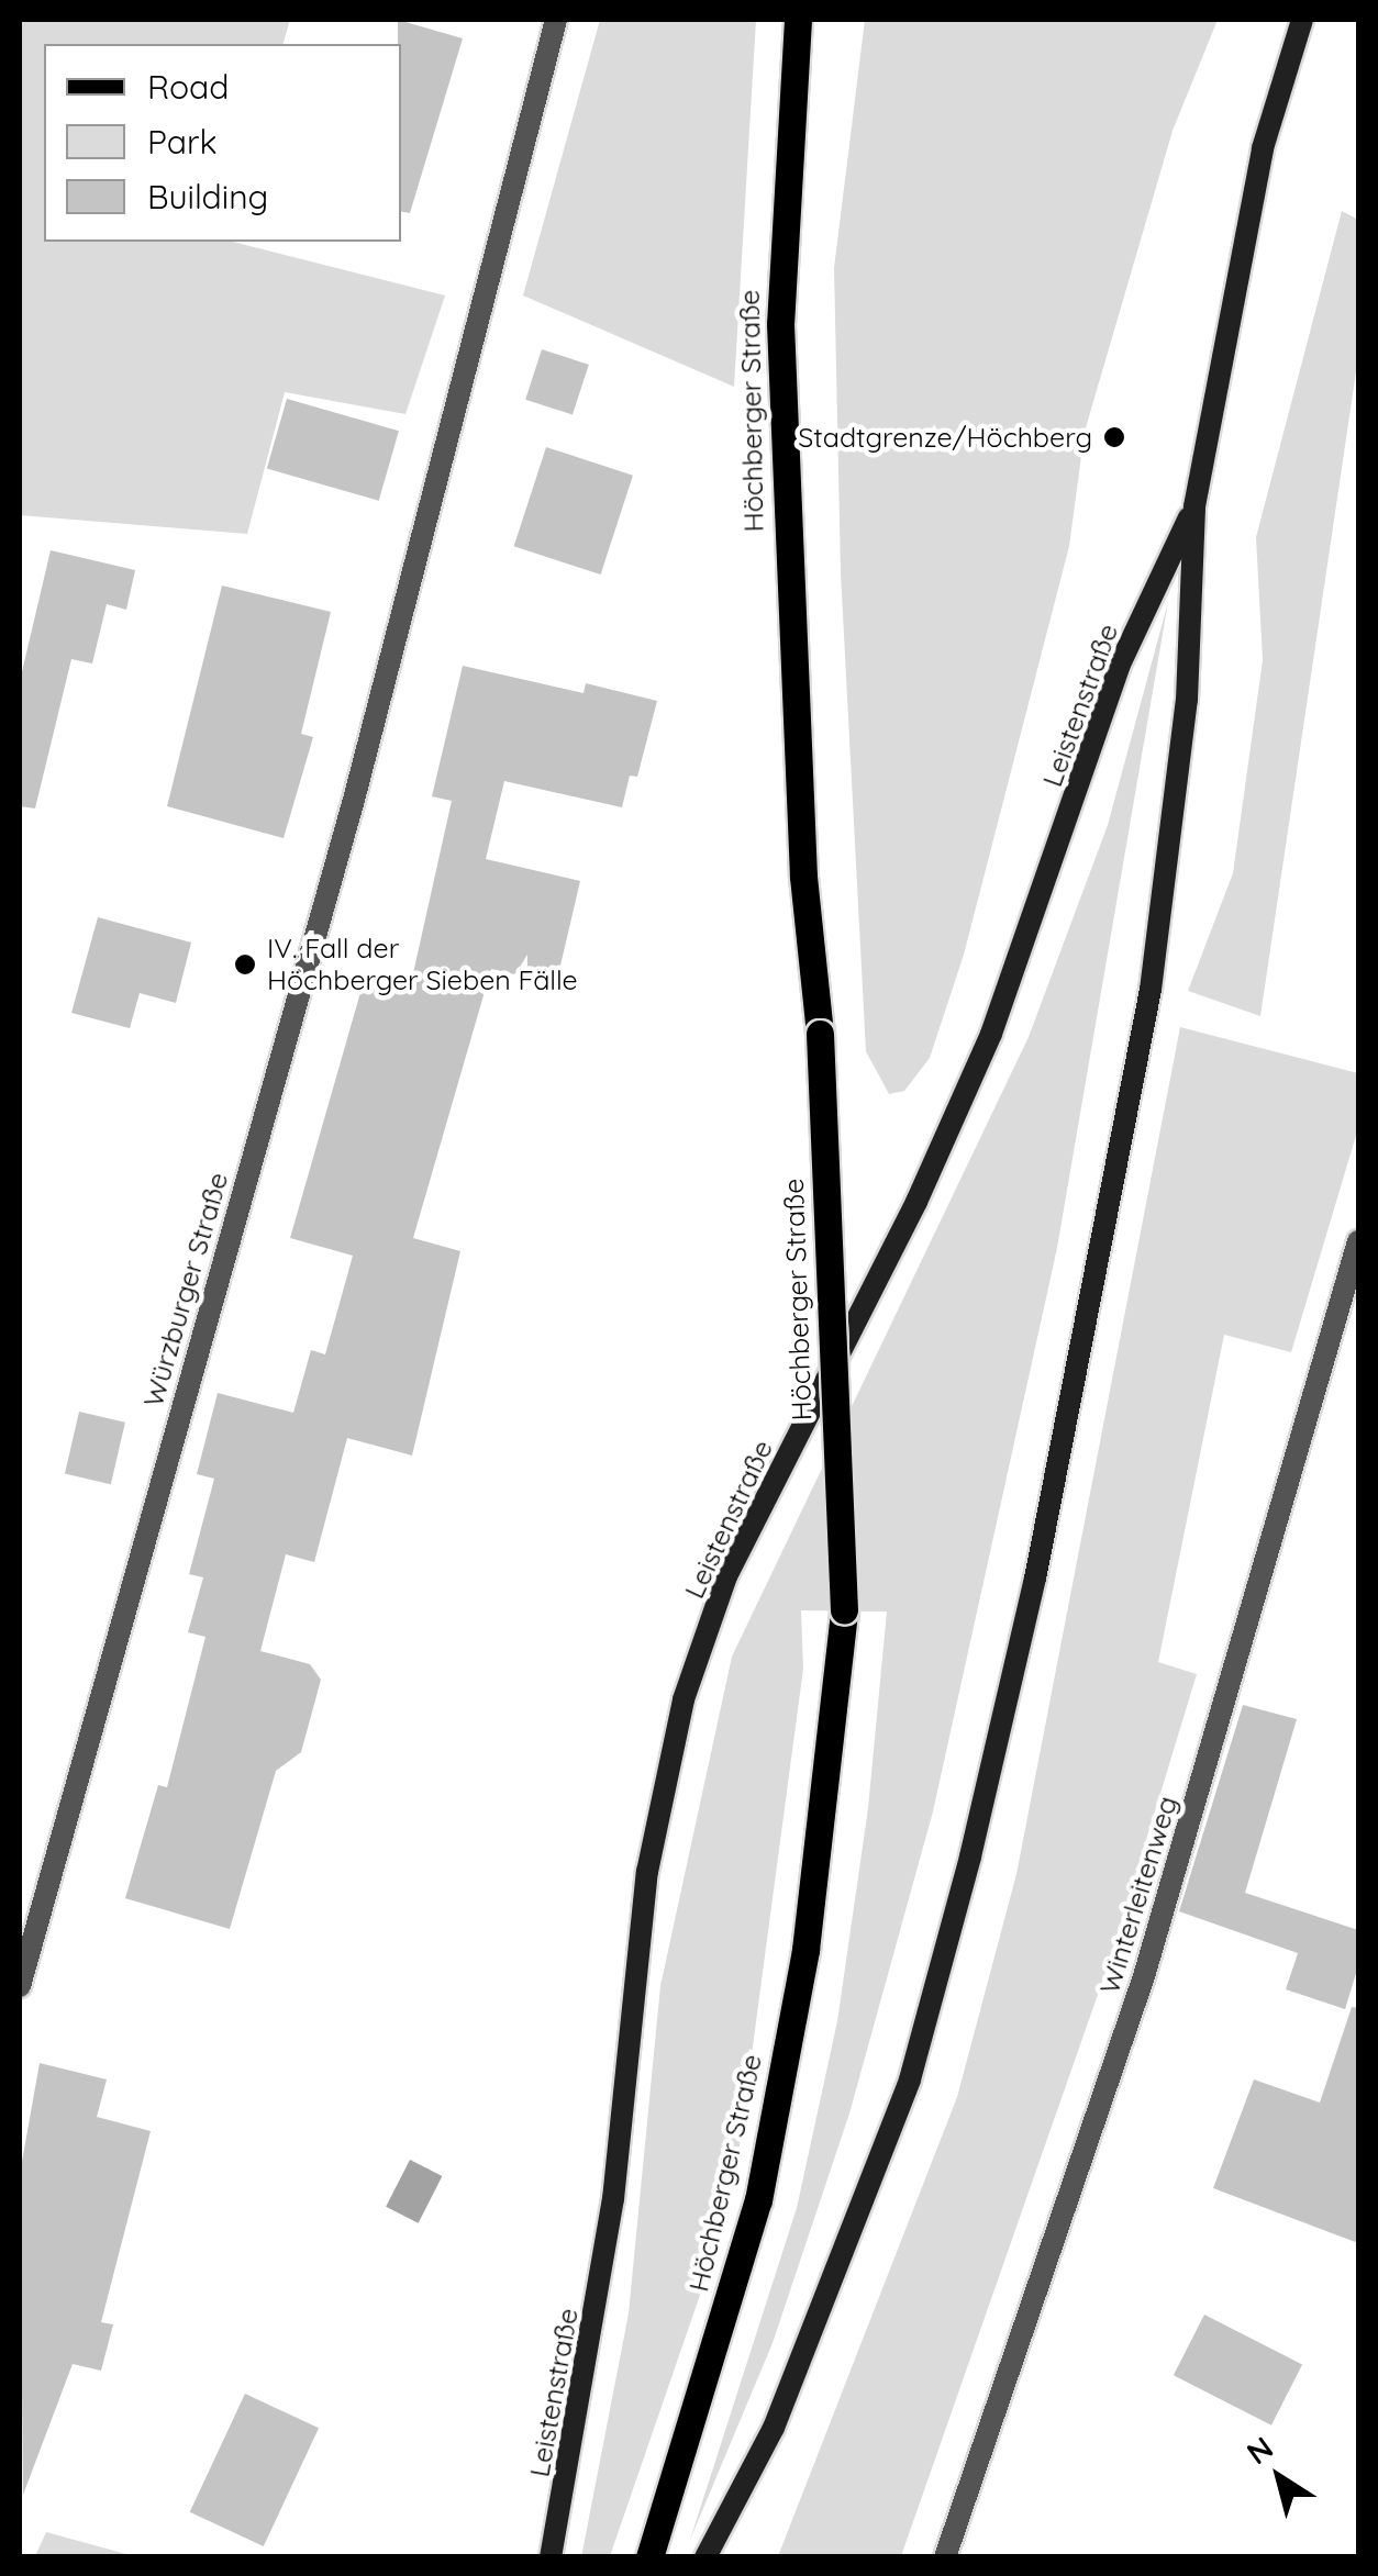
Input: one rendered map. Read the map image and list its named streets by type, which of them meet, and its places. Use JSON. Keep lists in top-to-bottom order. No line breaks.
{"streets":{"main road":["Höchberger Straße","Leistenstraße"],"street":["Würzburger Straße","Winterleitenweg"]},"places":["Stadtgrenze/Höchberg","IV. Fall der Höchberger Sieben Fälle"],"legend":["Road","Park","Building"],"north":"top left"}
